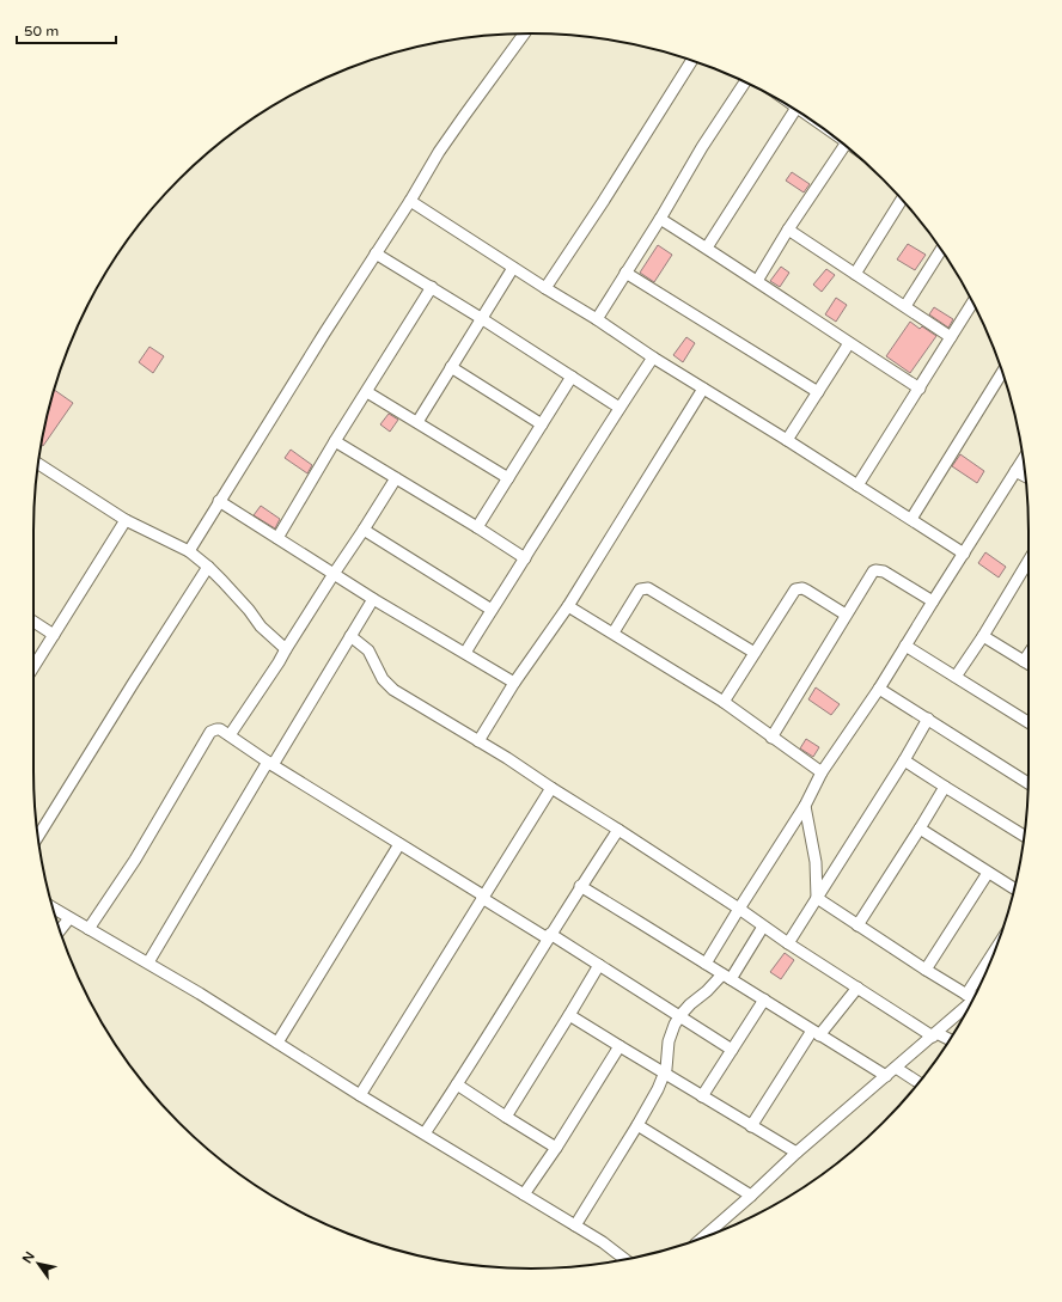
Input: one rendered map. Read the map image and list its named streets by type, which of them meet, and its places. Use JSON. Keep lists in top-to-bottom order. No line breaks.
{"scale_bar":"50 m","north":"top left"}
